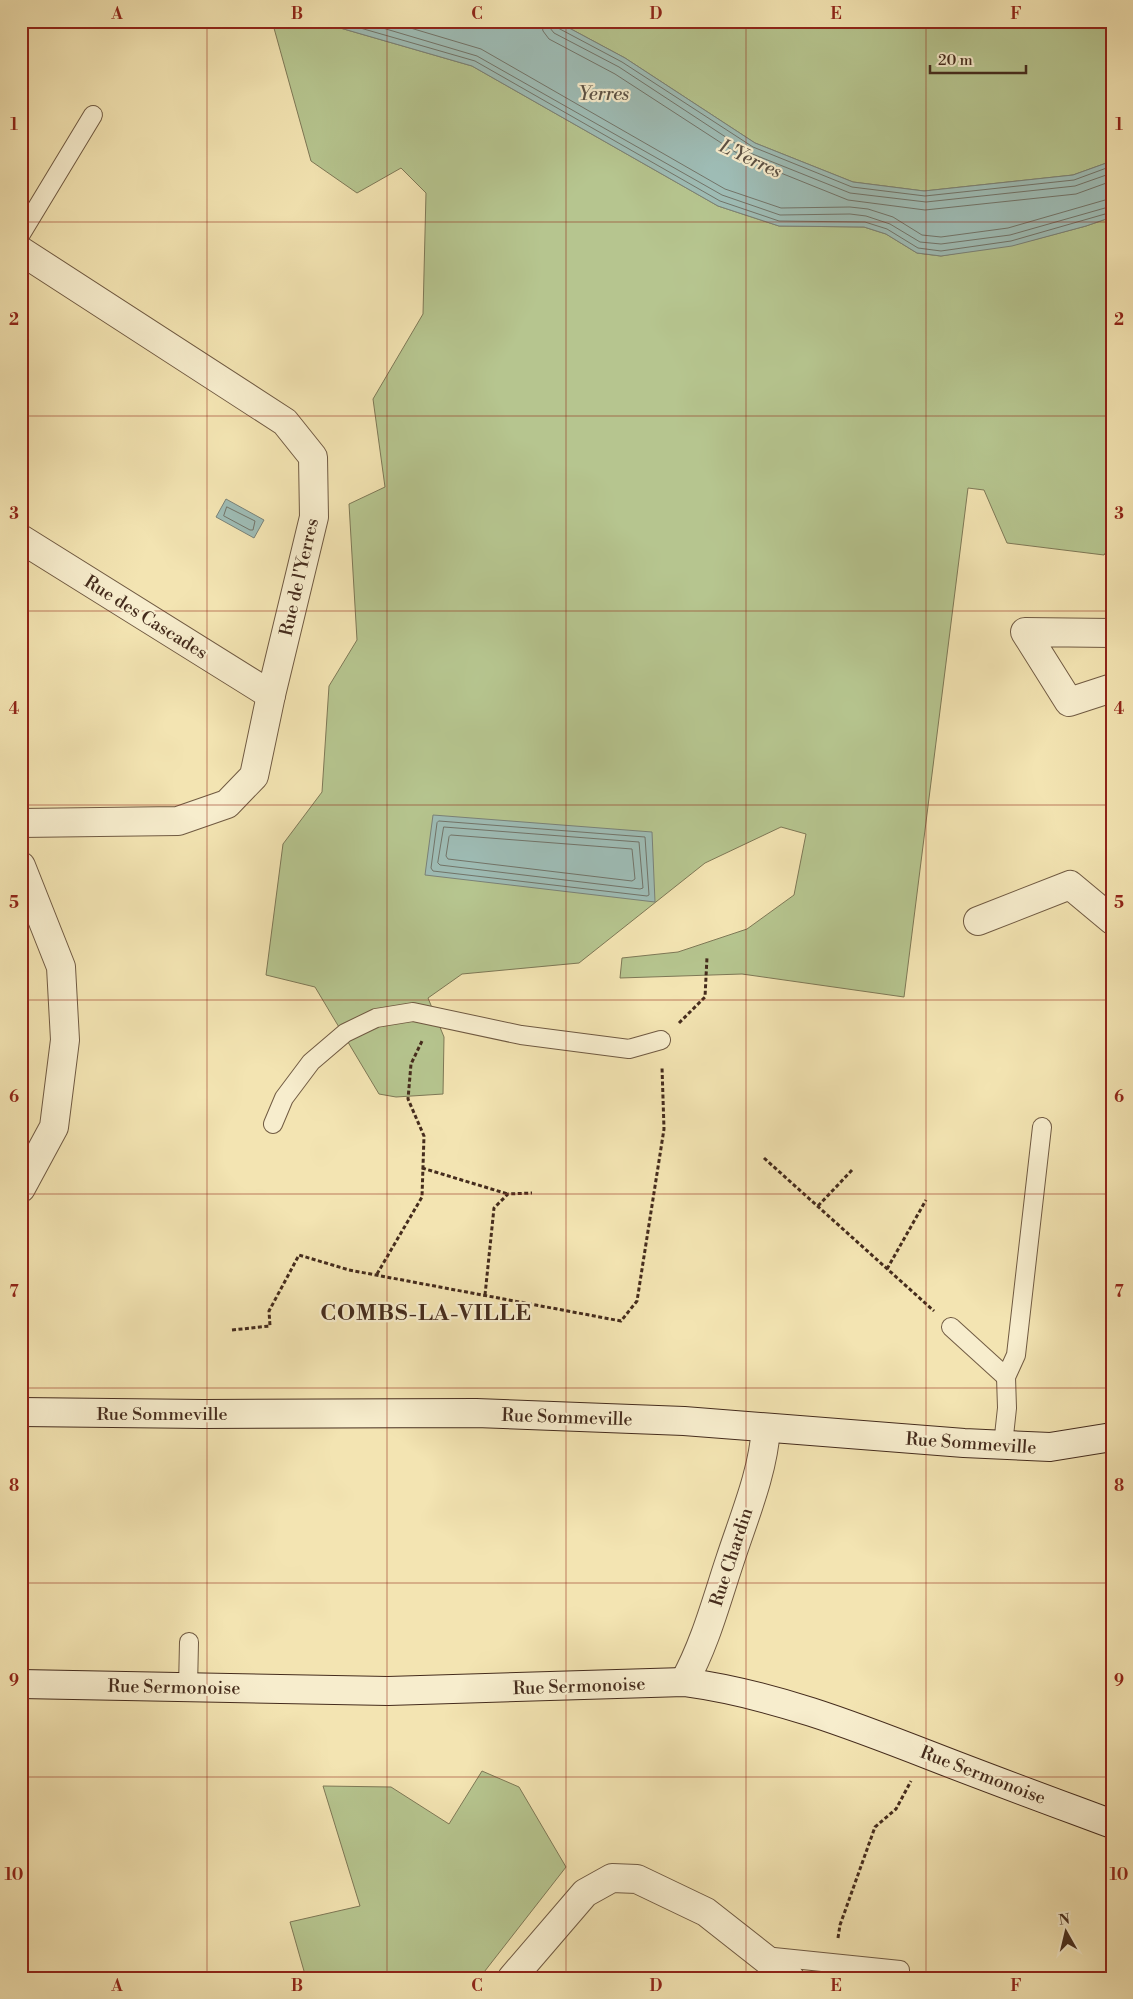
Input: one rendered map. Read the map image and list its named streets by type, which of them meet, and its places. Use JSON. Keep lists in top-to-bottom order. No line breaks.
{"streets":{"street":["Rue de l'Yerres","Rue des Cascades","Rue Sommeville","Rue Chardin","Rue Sermonoise"]},"crossings":[["Rue de l'Yerres","Rue des Cascades"],["Rue Sommeville","Rue Chardin"],["Rue Chardin","Rue Sermonoise"]],"districts":["COMBS-LA-VILLE"],"water":["Yerres","L'Yerres"],"scale_bar":"20 m","north":"top","grid":{"columns":["A","B","C","D","E","F"],"rows":["1","2","3","4","5","6","7","8","9","10"]}}
